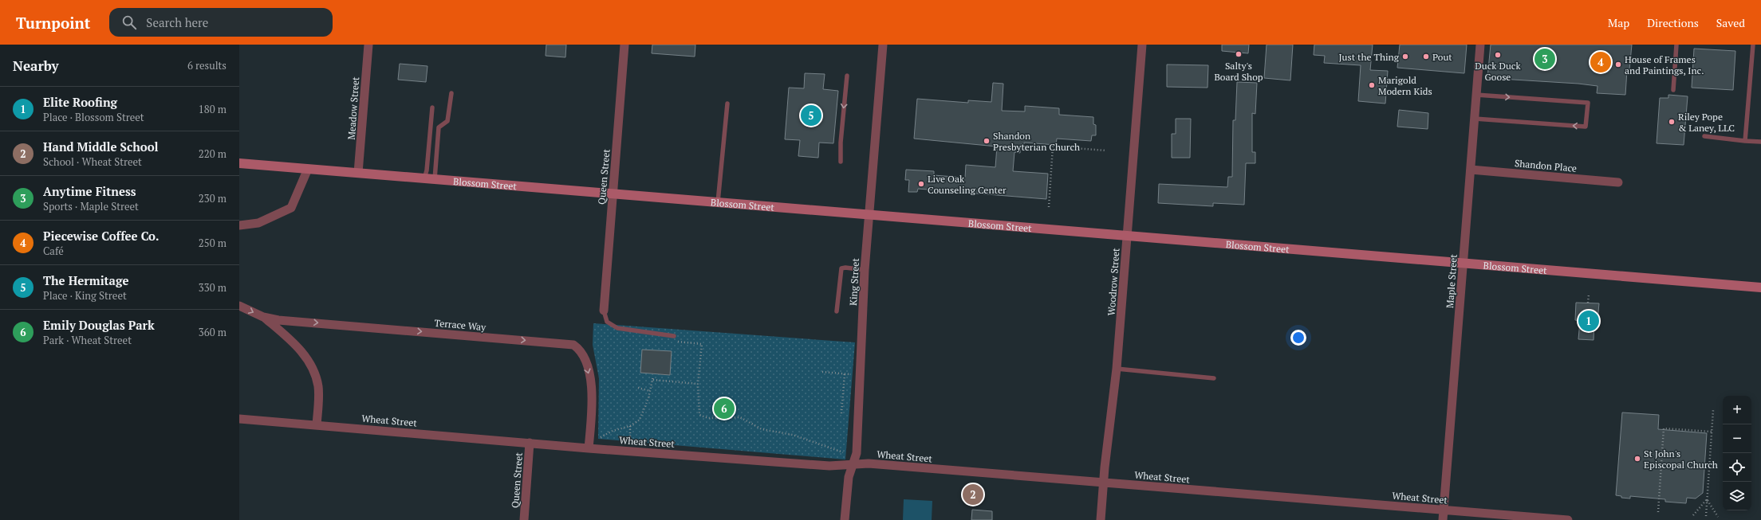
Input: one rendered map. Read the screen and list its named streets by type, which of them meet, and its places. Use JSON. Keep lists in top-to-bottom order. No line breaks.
{"streets":{"street":["Meadow Street","Shandon Place","Queen Street","Blossom Street","Maple Street","King Street","Woodrow Street","Terrace Way","Wheat Street"]},"crossings":[["Meadow Street","Blossom Street"],["Shandon Place","Maple Street"],["Queen Street","Blossom Street"],["Queen Street","Wheat Street"],["Blossom Street","Maple Street"],["Blossom Street","King Street"],["Blossom Street","Woodrow Street"],["Maple Street","Wheat Street"],["King Street","Wheat Street"],["Woodrow Street","Wheat Street"],["Terrace Way","Wheat Street"]],"one_way":["Terrace Way"],"places":["Salty's Board Shop","Duck Duck Goose","Just the Thing","Pout","House of Frames and Paintings, Inc.","Marigold Modern Kids","Riley Pope & Laney, LLC","Shandon Presbyterian Church","Live Oak Counseling Center","St John's Episcopal Church"],"page":{"header":"Turnpoint","search":"Search here","nav":["Map","Directions","Saved"],"heading":["Nearby","6 results"],"pins":["3","4","5","1","6","2"],"list":[{"mark":"1","name":"Elite Roofing","note":"Place · Blossom Street","value":"180 m"},{"mark":"2","name":"Hand Middle School","note":"School · Wheat Street","value":"220 m"},{"mark":"3","name":"Anytime Fitness","note":"Sports · Maple Street","value":"230 m"},{"mark":"4","name":"Piecewise Coffee Co.","note":"Café","value":"250 m"},{"mark":"5","name":"The Hermitage","note":"Place · King Street","value":"330 m"},{"mark":"6","name":"Emily Douglas Park","note":"Park · Wheat Street","value":"360 m"}],"map_buttons":["+","−"]}}
